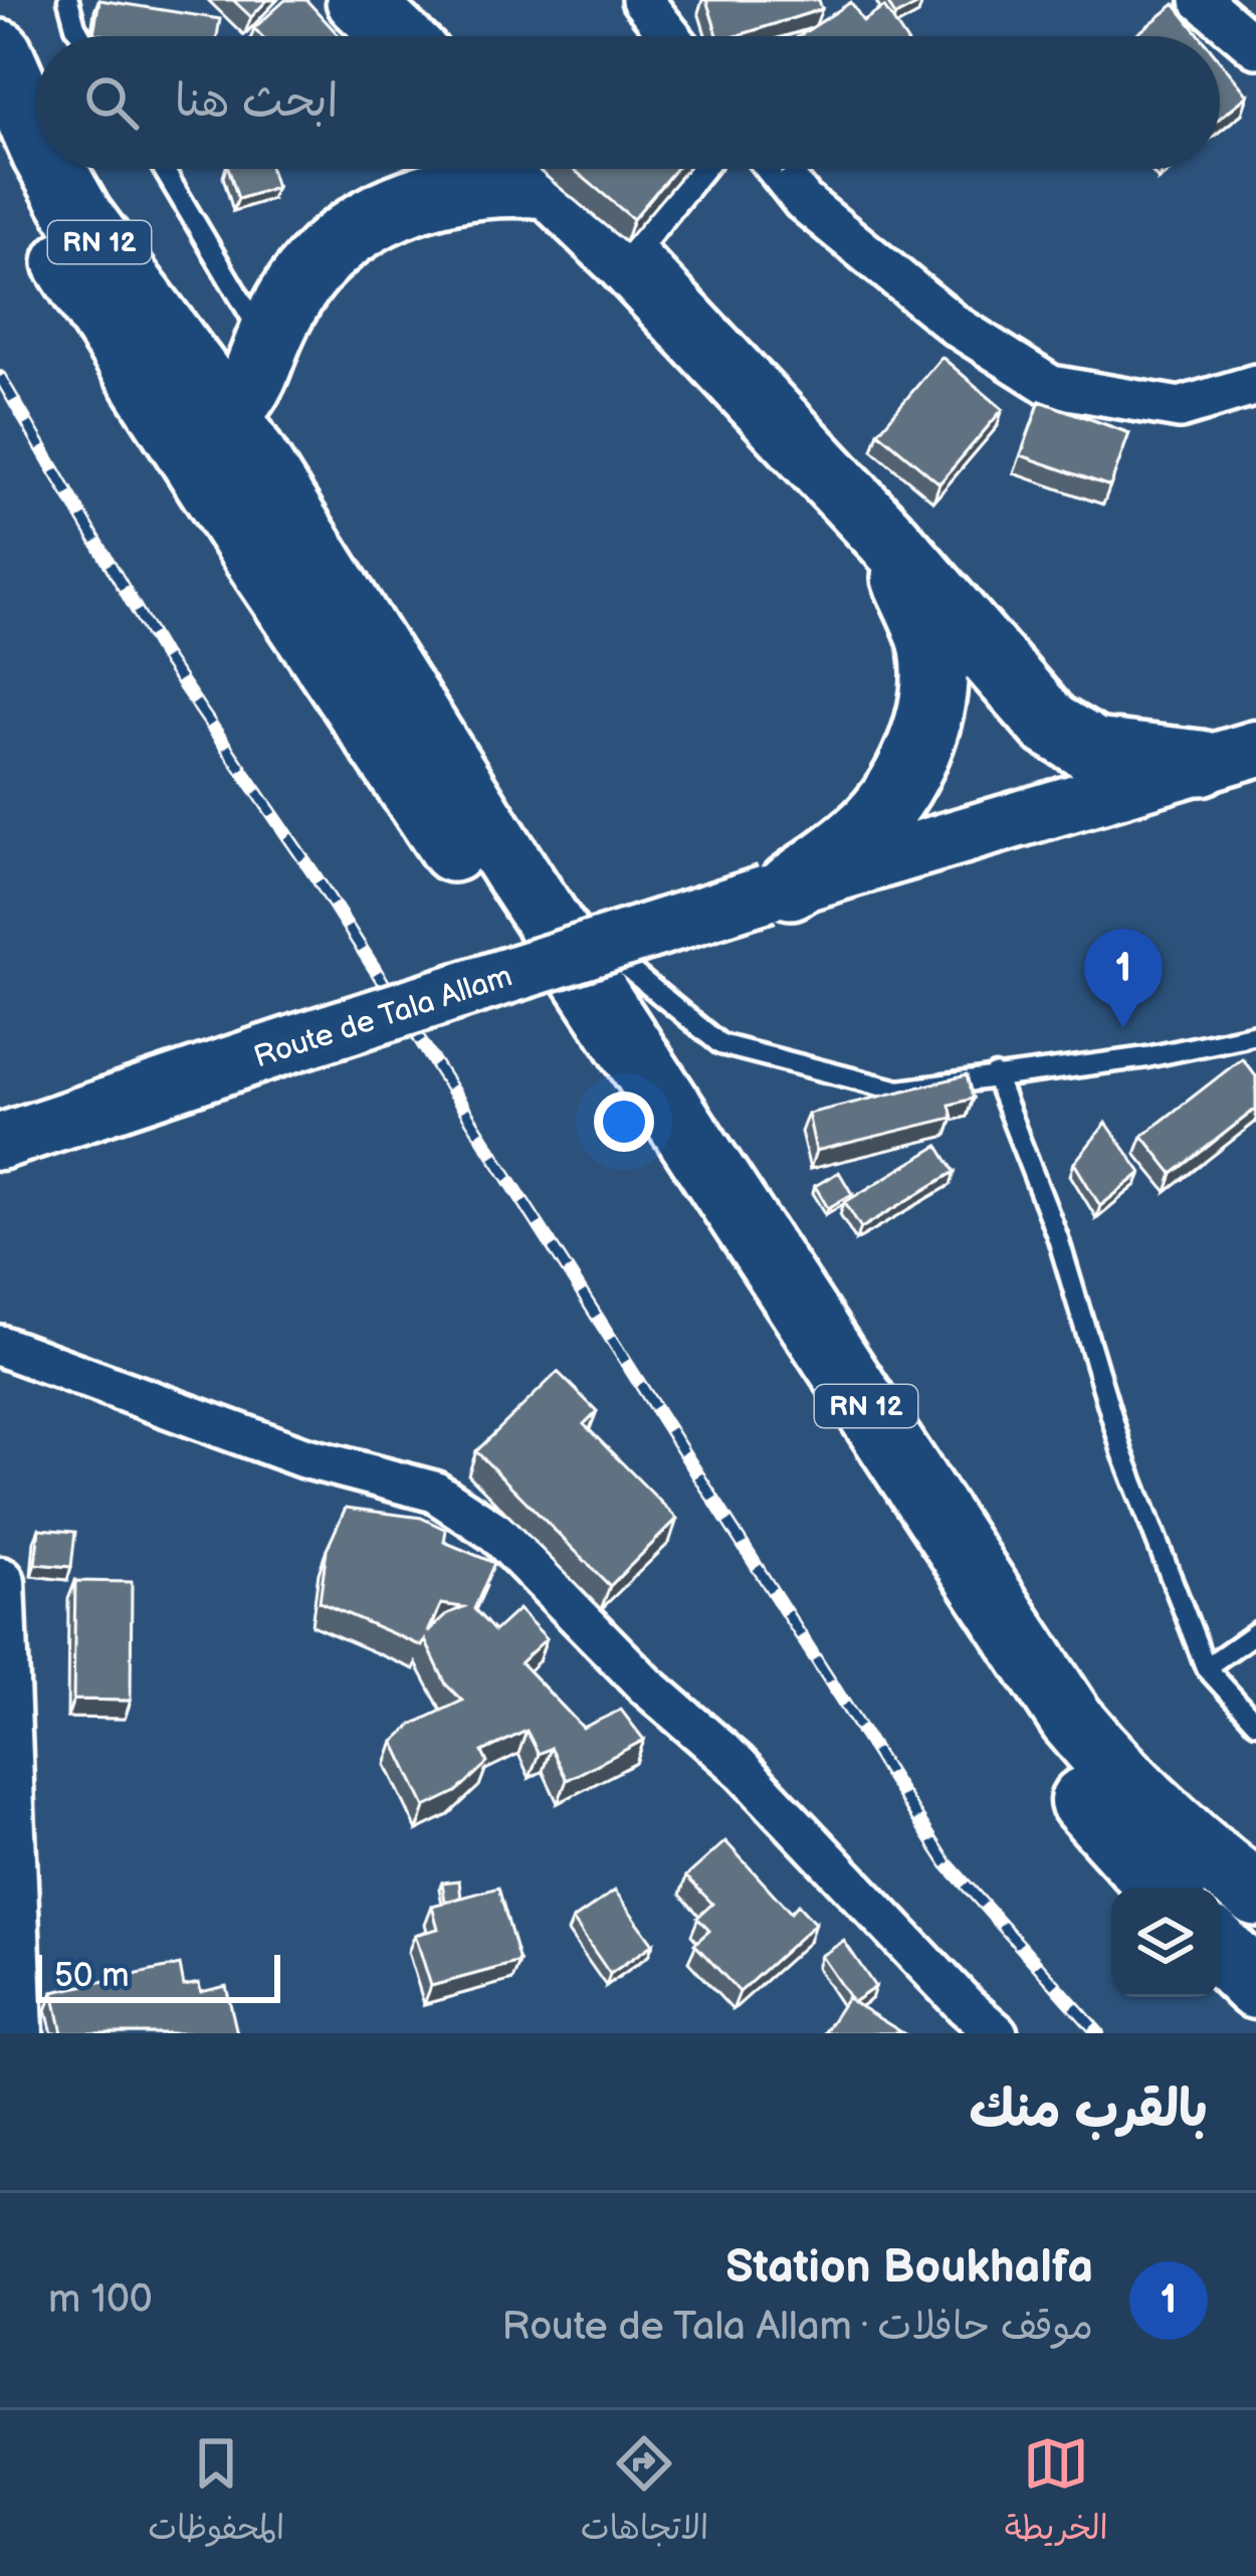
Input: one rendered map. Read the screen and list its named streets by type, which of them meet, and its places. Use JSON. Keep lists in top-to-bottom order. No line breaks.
{"streets":{"highway":["RN 12"],"main road":["Route de Tala Allam"]},"scale_bar":"50 m","page":{"search":"ابحث هنا","pins":"1","scale":"50 m","heading":"بالقرب منك","list":[{"mark":"1","name":"Station Boukhalfa","note":"موقف حافلات · Route de Tala Allam","value":"100 m"}],"nav":["الخريطة","الاتجاهات","المحفوظات"]}}
